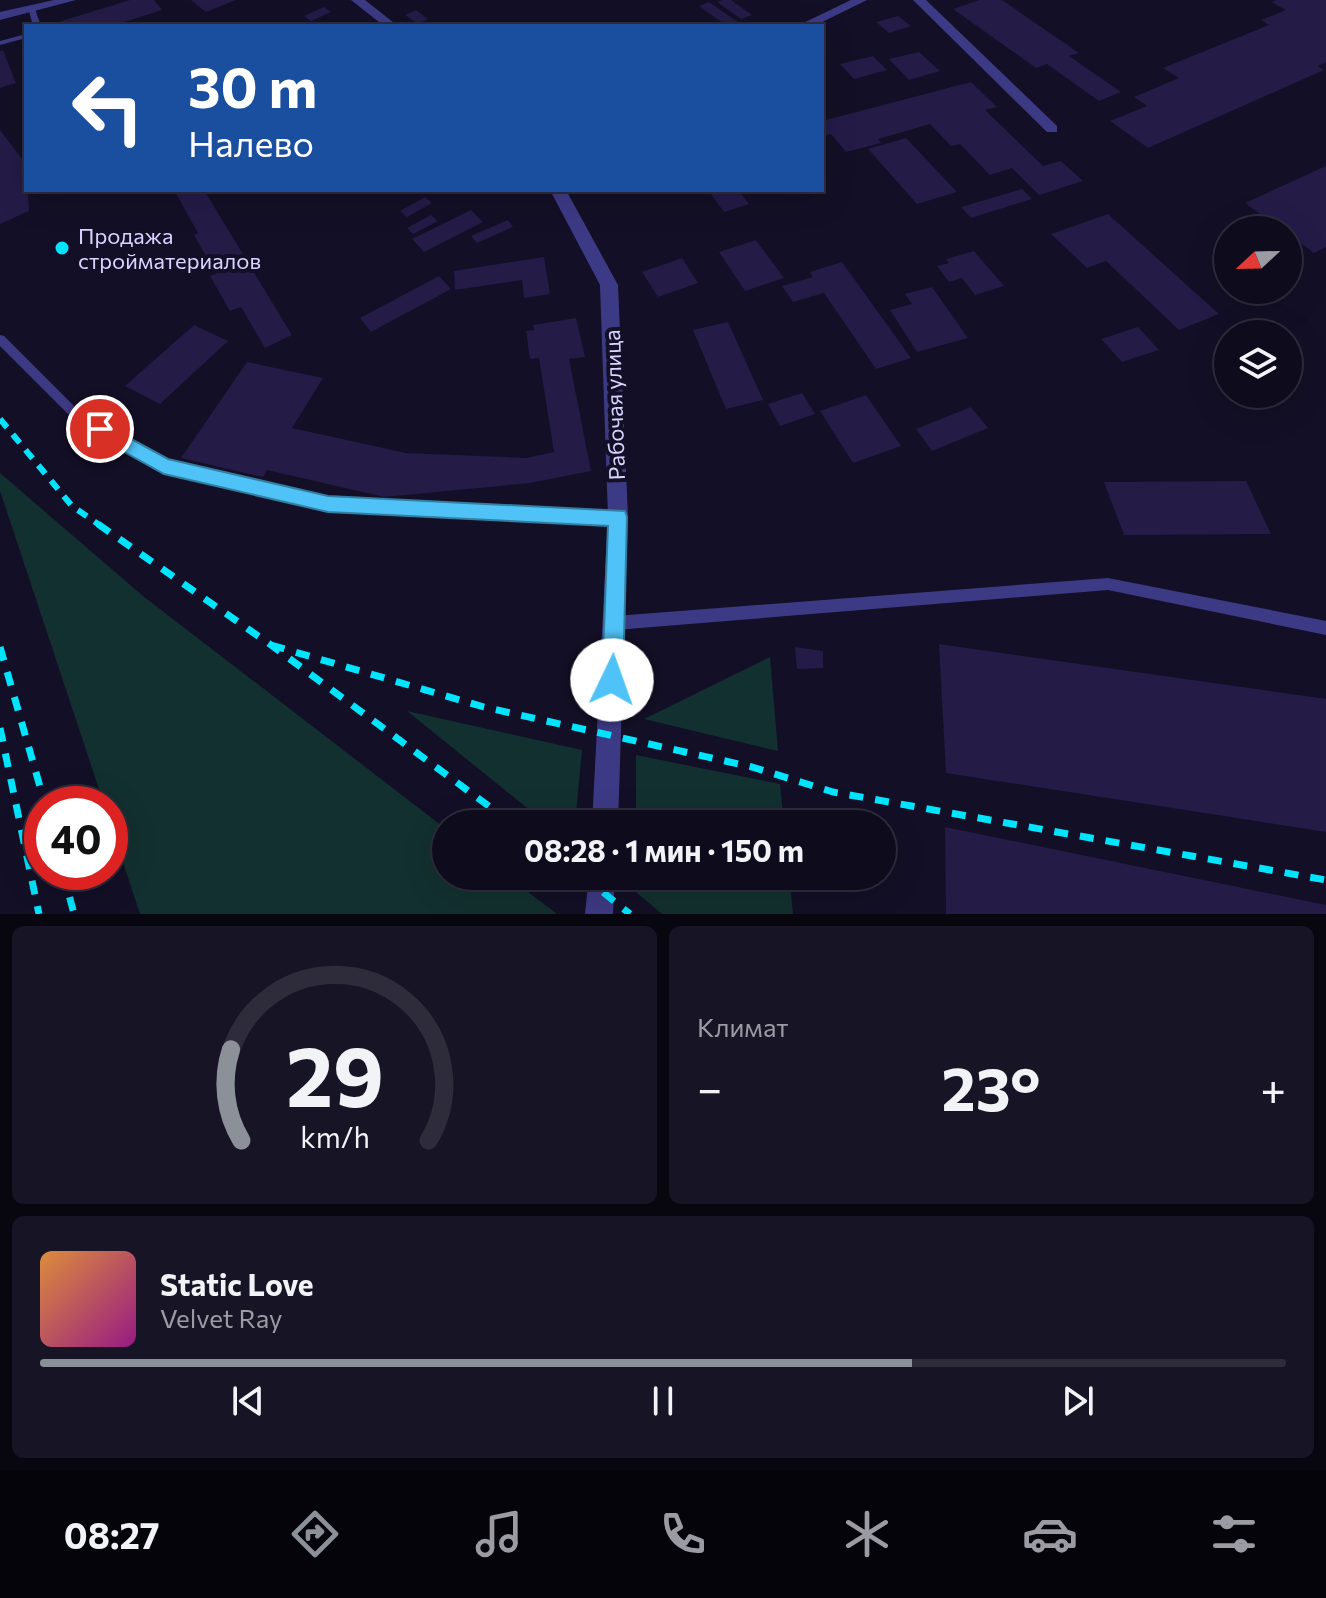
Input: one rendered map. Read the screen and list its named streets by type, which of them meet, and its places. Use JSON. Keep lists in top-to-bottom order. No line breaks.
{"streets":{"street":["Рабочая улица"]},"places":["Продажа стройматериалов"],"north":"left","page":{"turn":["30 m","Налево"],"limit":"40","trip":"08:28 · 1 мин · 150 m","tile":"Климат","heat":["−","23°","+"],"song":["Static Love","Velvet Ray"],"tabs":"08:27","gauge":["29","km/h"]}}
